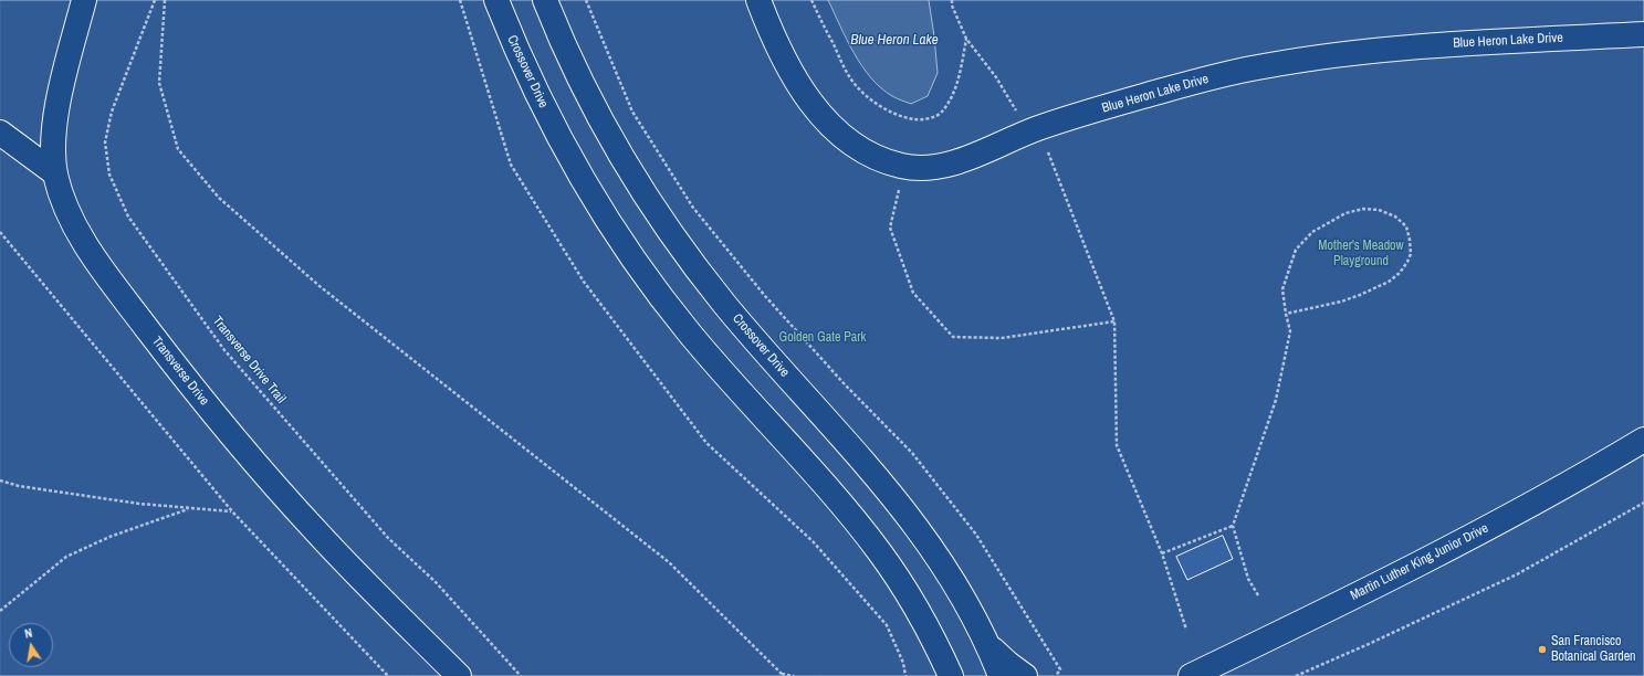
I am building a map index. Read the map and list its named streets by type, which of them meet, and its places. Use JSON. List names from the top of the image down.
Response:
{
  "streets": {
    "main road": [
      "Blue Heron Lake Drive",
      "Crossover Drive",
      "Transverse Drive",
      "Martin Luther King Junior Drive"
    ],
    "path": ["Transverse Drive Trail"]
  },
  "water": ["Blue Heron Lake"],
  "parks": ["Mother's Meadow Playground", "Golden Gate Park"],
  "places": ["San Francisco Botanical Garden"],
  "north": "top"
}
